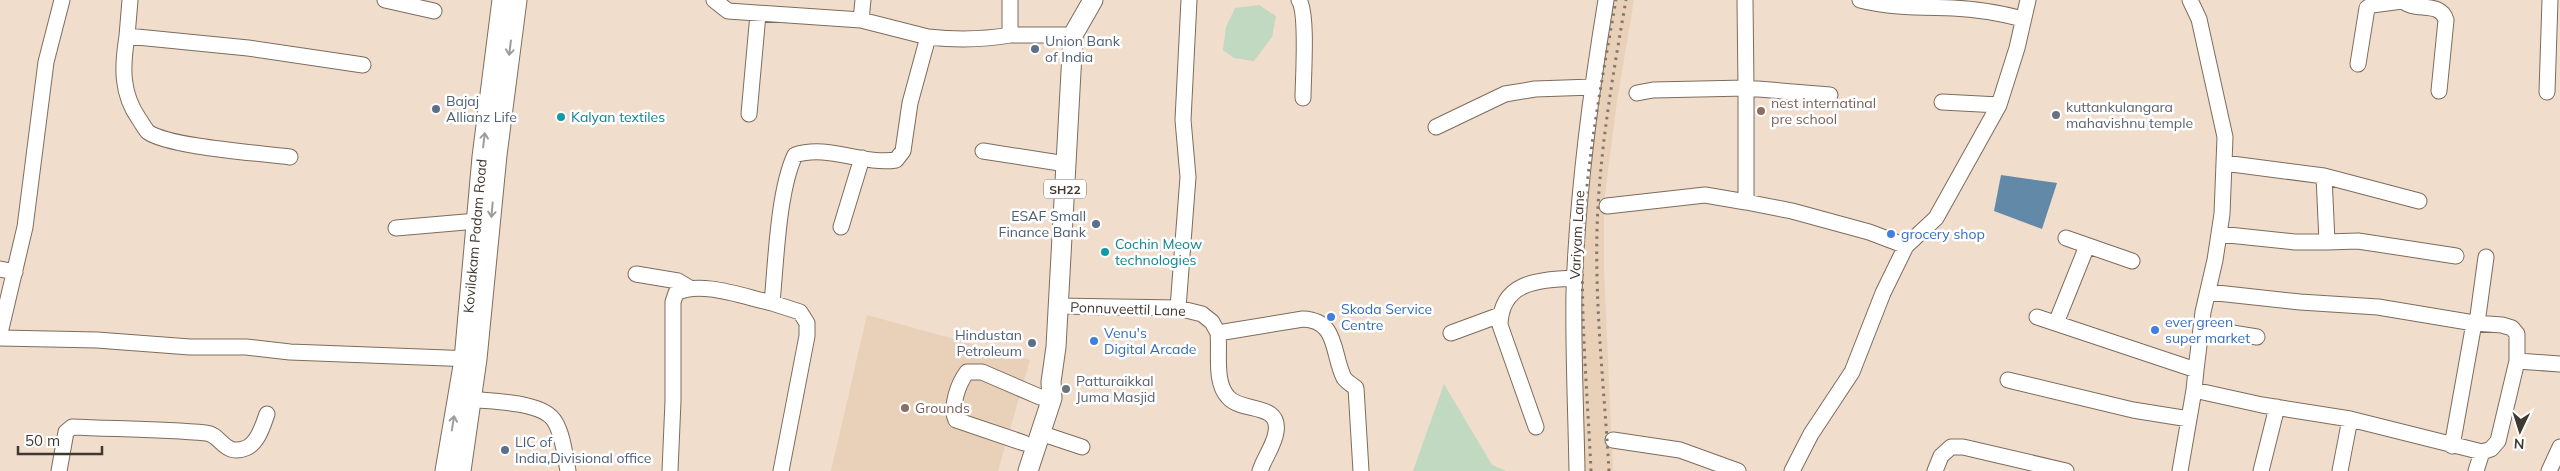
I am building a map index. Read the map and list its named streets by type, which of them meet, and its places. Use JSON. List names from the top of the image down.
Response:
{
  "streets": {
    "main road": ["SH22", "Kovilakam Padam Road"],
    "street": ["Variyam Lane", "Ponnuveettil Lane"]
  },
  "crossings": [
    ["SH22", "Ponnuveettil Lane"]
  ],
  "places": [
    "Union Bank of India",
    "Bajaj Allianz Life",
    "nest internatinal pre school",
    "kuttankulangara mahavishnu temple",
    "Kalyan textiles",
    "ESAF Small Finance Bank",
    "grocery shop",
    "Cochin Meow technologies",
    "Skoda Service Centre",
    "ever green super market",
    "Venu's Digital Arcade",
    "Hindustan Petroleum",
    "Patturaikkal Juma Masjid",
    "Grounds",
    "LIC of India,Divisional office"
  ],
  "scale_bar": "50 m",
  "north": "bottom"
}
